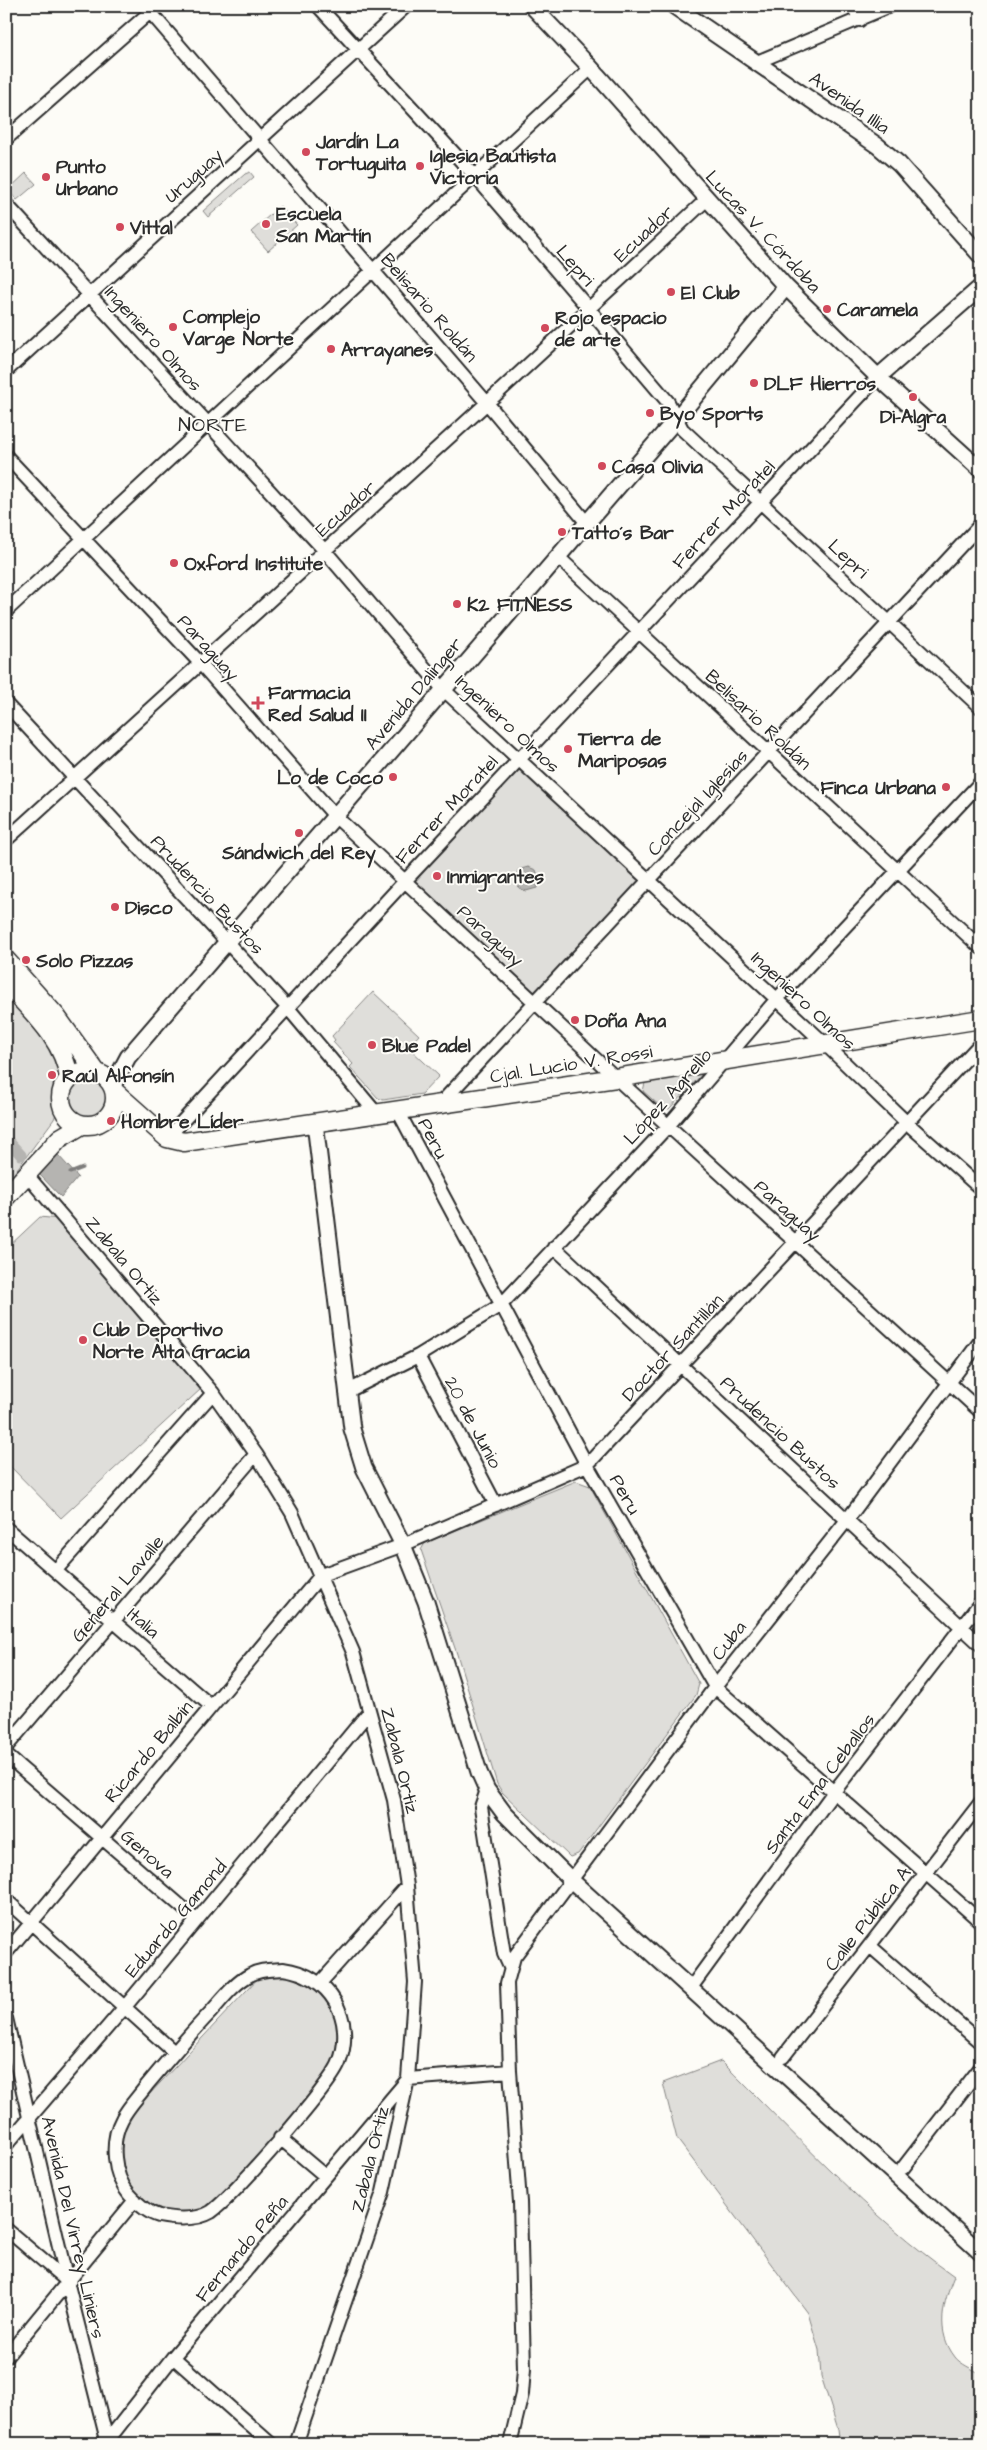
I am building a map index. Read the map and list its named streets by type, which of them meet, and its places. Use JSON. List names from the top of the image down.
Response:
{
  "streets": {
    "main road": ["Cjal. Lucio V. Rossi"],
    "street": [
      "Avenida Illia",
      "Uruguay",
      "Lucas V. Córdoba",
      "Ecuador",
      "Lepri",
      "Belisario Roldán",
      "Ingeniero Olmos",
      "Ferrer Moratel",
      "Paraguay",
      "Avenida Dalinger",
      "Concejal Iglesias",
      "Prudencio Bustos",
      "López Agrello",
      "Peru",
      "Zabala Ortiz",
      "Doctor Santillán",
      "20 de Junio",
      "General Lavalle",
      "Italia",
      "Cuba",
      "Ricardo Balbín",
      "Santa Ema Ceballos",
      "Genova",
      "Eduardo Gamond",
      "Calle Pública A",
      "Avenida Del Virrey Liniers",
      "Fernando Peña"
    ]
  },
  "crossings": [
    ["Uruguay", "Lepri"],
    ["Uruguay", "Belisario Roldán"],
    ["Uruguay", "Ingeniero Olmos"],
    ["Lucas V. Córdoba", "Ecuador"],
    ["Lucas V. Córdoba", "Ferrer Moratel"],
    ["Lucas V. Córdoba", "Avenida Dalinger"],
    ["Ecuador", "Lepri"],
    ["Ecuador", "Belisario Roldán"],
    ["Ecuador", "Ingeniero Olmos"],
    ["Ecuador", "Paraguay"],
    ["Ecuador", "Prudencio Bustos"],
    ["Lepri", "Ferrer Moratel"],
    ["Lepri", "Avenida Dalinger"],
    ["Lepri", "Concejal Iglesias"],
    ["Belisario Roldán", "Ferrer Moratel"],
    ["Belisario Roldán", "Avenida Dalinger"],
    ["Belisario Roldán", "Concejal Iglesias"],
    ["Belisario Roldán", "López Agrello"],
    ["Ingeniero Olmos", "Ferrer Moratel"],
    ["Ingeniero Olmos", "Avenida Dalinger"],
    ["Ingeniero Olmos", "Concejal Iglesias"],
    ["Ingeniero Olmos", "Cjal. Lucio V. Rossi"],
    ["Ingeniero Olmos", "López Agrello"],
    ["Ingeniero Olmos", "Doctor Santillán"],
    ["Ferrer Moratel", "Paraguay"],
    ["Ferrer Moratel", "Prudencio Bustos"],
    ["Ferrer Moratel", "Cjal. Lucio V. Rossi"],
    ["Paraguay", "Avenida Dalinger"],
    ["Paraguay", "Concejal Iglesias"],
    ["Paraguay", "Cjal. Lucio V. Rossi"],
    ["Paraguay", "López Agrello"],
    ["Paraguay", "Doctor Santillán"],
    ["Paraguay", "Cuba"],
    ["Avenida Dalinger", "Prudencio Bustos"],
    ["Concejal Iglesias", "Cjal. Lucio V. Rossi"],
    ["Prudencio Bustos", "Cjal. Lucio V. Rossi"],
    ["Prudencio Bustos", "López Agrello"],
    ["Prudencio Bustos", "Doctor Santillán"],
    ["Prudencio Bustos", "Cuba"],
    ["Prudencio Bustos", "Santa Ema Ceballos"],
    ["Cjal. Lucio V. Rossi", "López Agrello"],
    ["Cjal. Lucio V. Rossi", "Peru"],
    ["López Agrello", "Peru"],
    ["López Agrello", "20 de Junio"],
    ["Peru", "Doctor Santillán"],
    ["Peru", "Cuba"],
    ["Peru", "Santa Ema Ceballos"],
    ["Peru", "Calle Pública A"],
    ["Zabala Ortiz", "Doctor Santillán"],
    ["Zabala Ortiz", "General Lavalle"],
    ["Zabala Ortiz", "Ricardo Balbín"],
    ["Zabala Ortiz", "Eduardo Gamond"],
    ["Zabala Ortiz", "Fernando Peña"],
    ["Doctor Santillán", "20 de Junio"],
    ["Doctor Santillán", "Ricardo Balbín"],
    ["General Lavalle", "Italia"],
    ["Italia", "Ricardo Balbín"],
    ["Ricardo Balbín", "Genova"],
    ["Genova", "Eduardo Gamond"],
    ["Eduardo Gamond", "Avenida Del Virrey Liniers"],
    ["Avenida Del Virrey Liniers", "Fernando Peña"]
  ],
  "districts": ["NORTE"],
  "places": {
    "other": [
      "Jardín La Tortuguita",
      "Iglesia Bautista Victoria",
      "Punto Urbano",
      "Escuela San Martín",
      "Vittal",
      "El Club",
      "Caramela",
      "Complejo Varge Norte",
      "Rojo espacio de arte",
      "Arrayanes",
      "DLF Hierros",
      "Di-Algra",
      "Byo Sports",
      "Casa Olivia",
      "Tatto´s Bar",
      "Oxford Institute",
      "K2 FITNESS",
      "Tierra de Mariposas",
      "Lo de Coco",
      "Finca Urbana",
      "Sándwich del Rey",
      "Inmigrantes",
      "Disco",
      "Solo Pizzas",
      "Doña Ana",
      "Blue Padel",
      "Raúl Alfonsín",
      "Hombre Líder",
      "Club Deportivo Norte Alta Gracia"
    ],
    "health": ["Farmacia Red Salud II"]
  }
}
